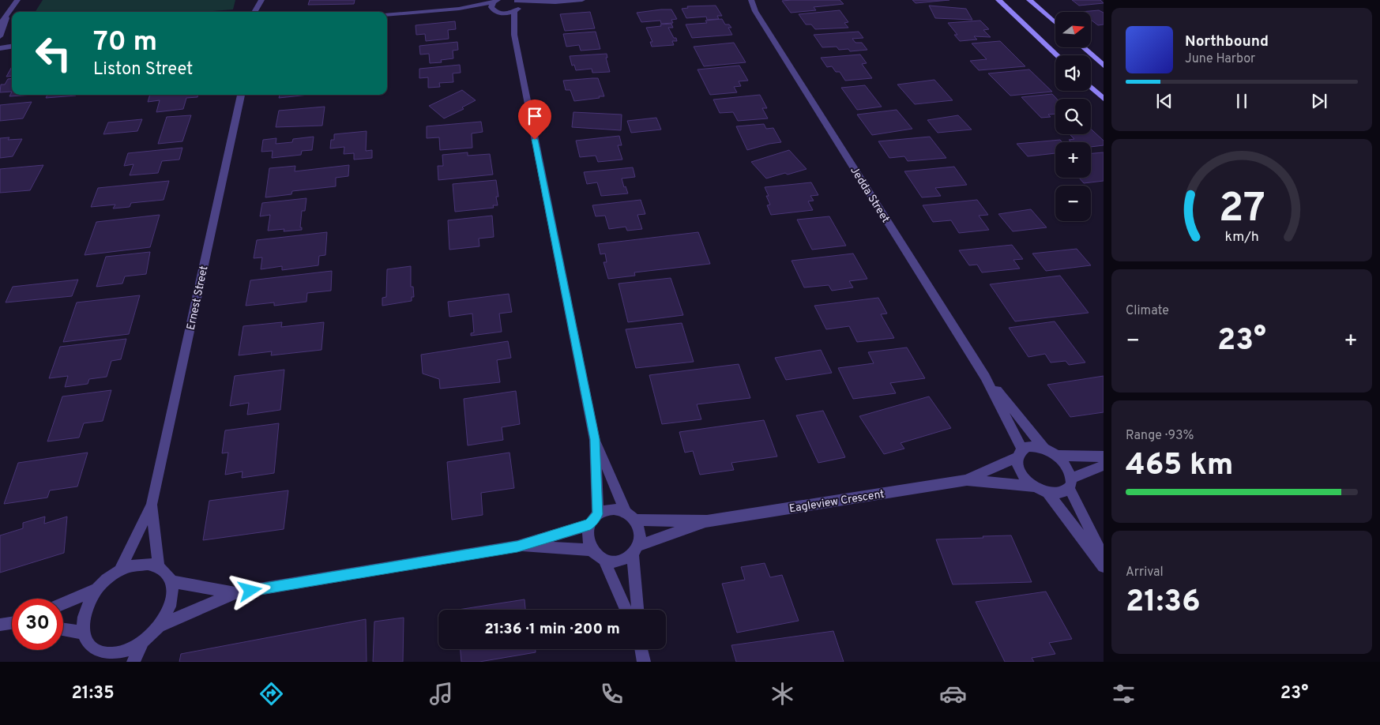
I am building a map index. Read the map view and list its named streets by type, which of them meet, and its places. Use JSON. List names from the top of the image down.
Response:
{
  "streets": {
    "street": ["Jedda Street", "Ernest Street", "Eagleview Crescent"]
  },
  "crossings": [
    ["Jedda Street", "Eagleview Crescent"]
  ],
  "north": "right",
  "page": {
    "map_buttons": ["+", "−"],
    "turn": ["70 m", "Liston Street"],
    "song": ["Northbound", "June Harbor"],
    "tile": [
      "Climate",
      ["Range · 93%", "465 km"],
      ["Arrival", "21:36"]
    ],
    "heat": ["−", "23°", "+"],
    "limit": "30",
    "trip": "21:36 · 1 min · 200 m",
    "tabs": ["21:35", "23°"],
    "gauge": ["27", "km/h"]
  }
}
